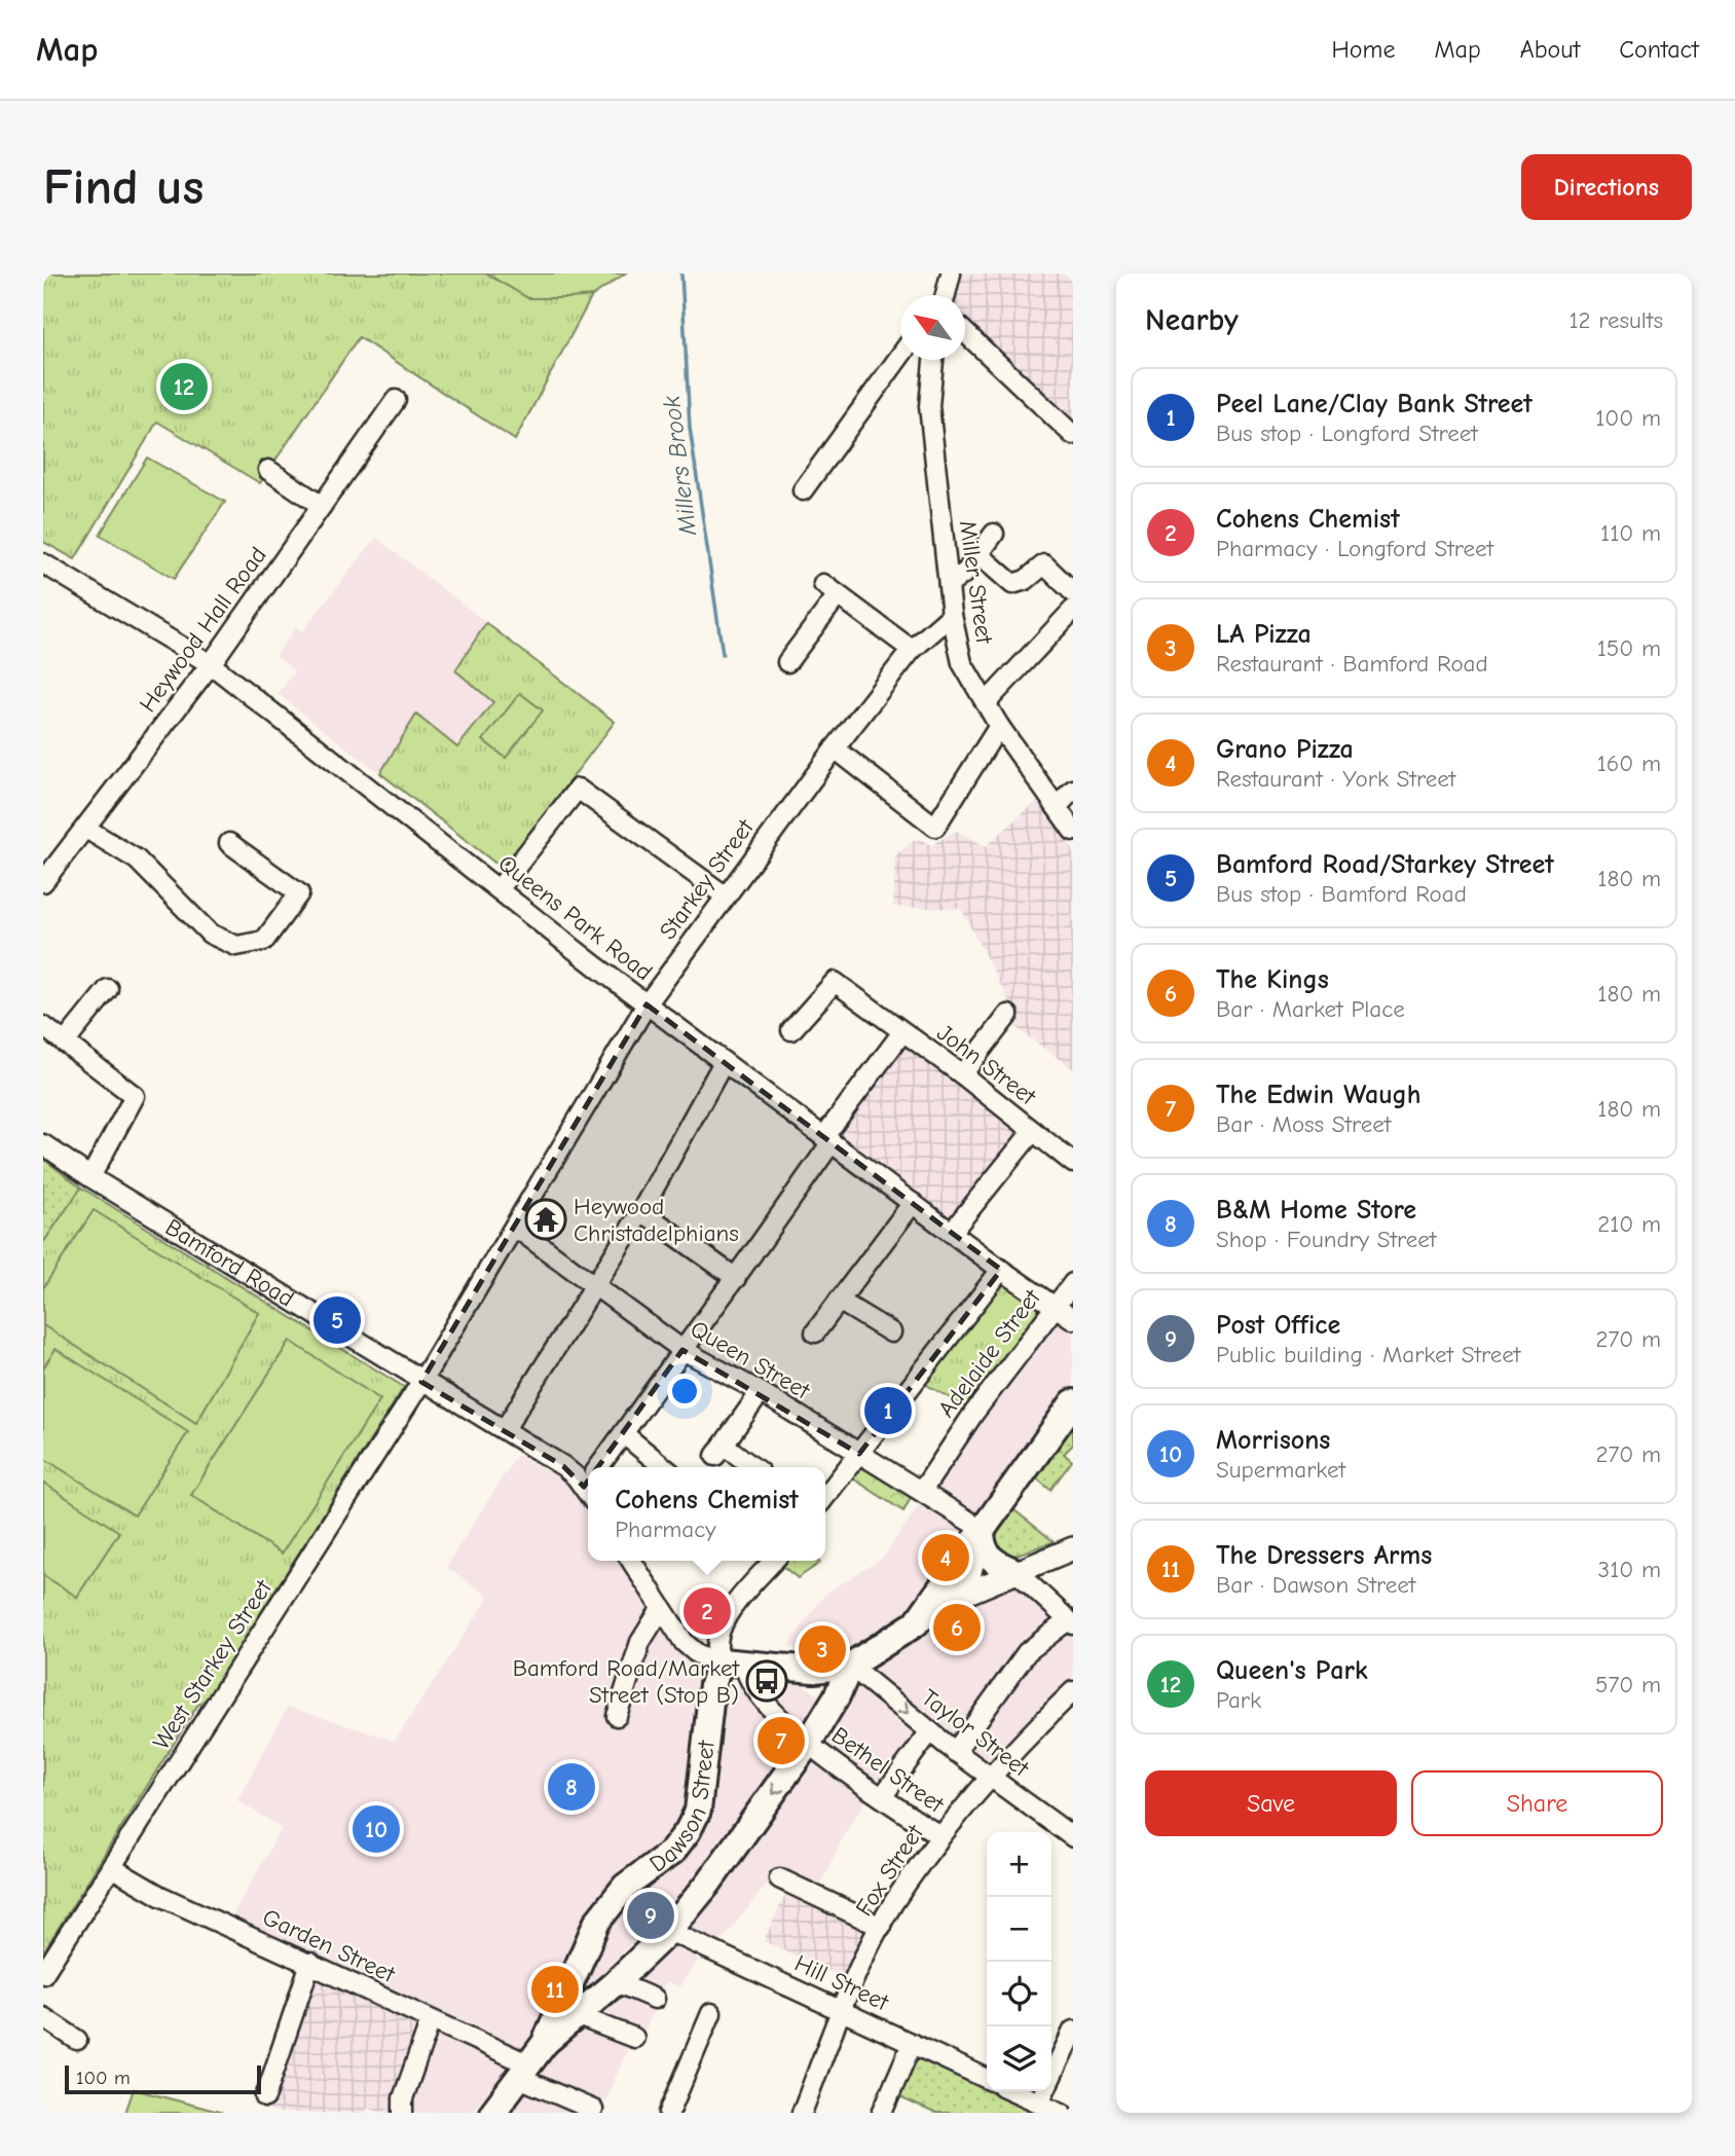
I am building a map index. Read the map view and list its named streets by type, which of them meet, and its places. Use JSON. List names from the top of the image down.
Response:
{
  "streets": {
    "highway": ["Dawson Street"],
    "street": [
      "Miller Street",
      "Heywood Hall Road",
      "Starkey Street",
      "Queens Park Road",
      "John Street",
      "Bamford Road",
      "Adelaide Street",
      "Queen Street",
      "West Starkey Street",
      "Taylor Street",
      "Bethel Street",
      "Fox Street",
      "Garden Street",
      "Hill Street"
    ]
  },
  "crossings": [
    ["Miller Street", "Starkey Street"],
    ["Heywood Hall Road", "Queens Park Road"],
    ["Starkey Street", "Queens Park Road"],
    ["Starkey Street", "Bamford Road"],
    ["Starkey Street", "Queen Street"],
    ["Starkey Street", "West Starkey Street"],
    ["Queens Park Road", "Adelaide Street"],
    ["Bamford Road", "West Starkey Street"],
    ["Adelaide Street", "Queen Street"],
    ["West Starkey Street", "Garden Street"],
    ["Taylor Street", "Fox Street"],
    ["Bethel Street", "Dawson Street"],
    ["Bethel Street", "Fox Street"],
    ["Fox Street", "Hill Street"]
  ],
  "one_way": ["Taylor Street"],
  "water": ["Millers Brook"],
  "places": {
    "temple": ["Heywood Christadelphians"],
    "bus stop": ["Bamford Road/Market Street (Stop B)"]
  },
  "scale_bar": "100 m",
  "north": "top left",
  "page": {
    "header": "Map",
    "nav": [
      "Home",
      "Map",
      "About",
      "Contact"
    ],
    "buttons": [
      "Directions",
      ["Save", "Share"]
    ],
    "title": "Find us",
    "heading": ["Nearby", "12 results"],
    "pins": [
      "12",
      "5",
      "1",
      "4",
      "2",
      "6",
      "3",
      "7",
      "8",
      "10",
      "9",
      "11"
    ],
    "list": [
      {
        "mark": "1",
        "name": "Peel Lane/Clay Bank Street",
        "note": "Bus stop · Longford Street",
        "value": "100 m"
      },
      {
        "mark": "2",
        "name": "Cohens Chemist",
        "note": "Pharmacy · Longford Street",
        "value": "110 m"
      },
      {
        "mark": "3",
        "name": "LA Pizza",
        "note": "Restaurant · Bamford Road",
        "value": "150 m"
      },
      {
        "mark": "4",
        "name": "Grano Pizza",
        "note": "Restaurant · York Street",
        "value": "160 m"
      },
      {
        "mark": "5",
        "name": "Bamford Road/Starkey Street",
        "note": "Bus stop · Bamford Road",
        "value": "180 m"
      },
      {
        "mark": "6",
        "name": "The Kings",
        "note": "Bar · Market Place",
        "value": "180 m"
      },
      {
        "mark": "7",
        "name": "The Edwin Waugh",
        "note": "Bar · Moss Street",
        "value": "180 m"
      },
      {
        "mark": "8",
        "name": "B&M Home Store",
        "note": "Shop · Foundry Street",
        "value": "210 m"
      },
      {
        "mark": "9",
        "name": "Post Office",
        "note": "Public building · Market Street",
        "value": "270 m"
      },
      {
        "mark": "10",
        "name": "Morrisons",
        "note": "Supermarket",
        "value": "270 m"
      },
      {
        "mark": "11",
        "name": "The Dressers Arms",
        "note": "Bar · Dawson Street",
        "value": "310 m"
      },
      {
        "mark": "12",
        "name": "Queen's Park",
        "note": "Park",
        "value": "570 m"
      }
    ],
    "popup": ["Cohens Chemist", "Pharmacy"],
    "map_buttons": ["+", "−"],
    "scale": "100 m"
  }
}
